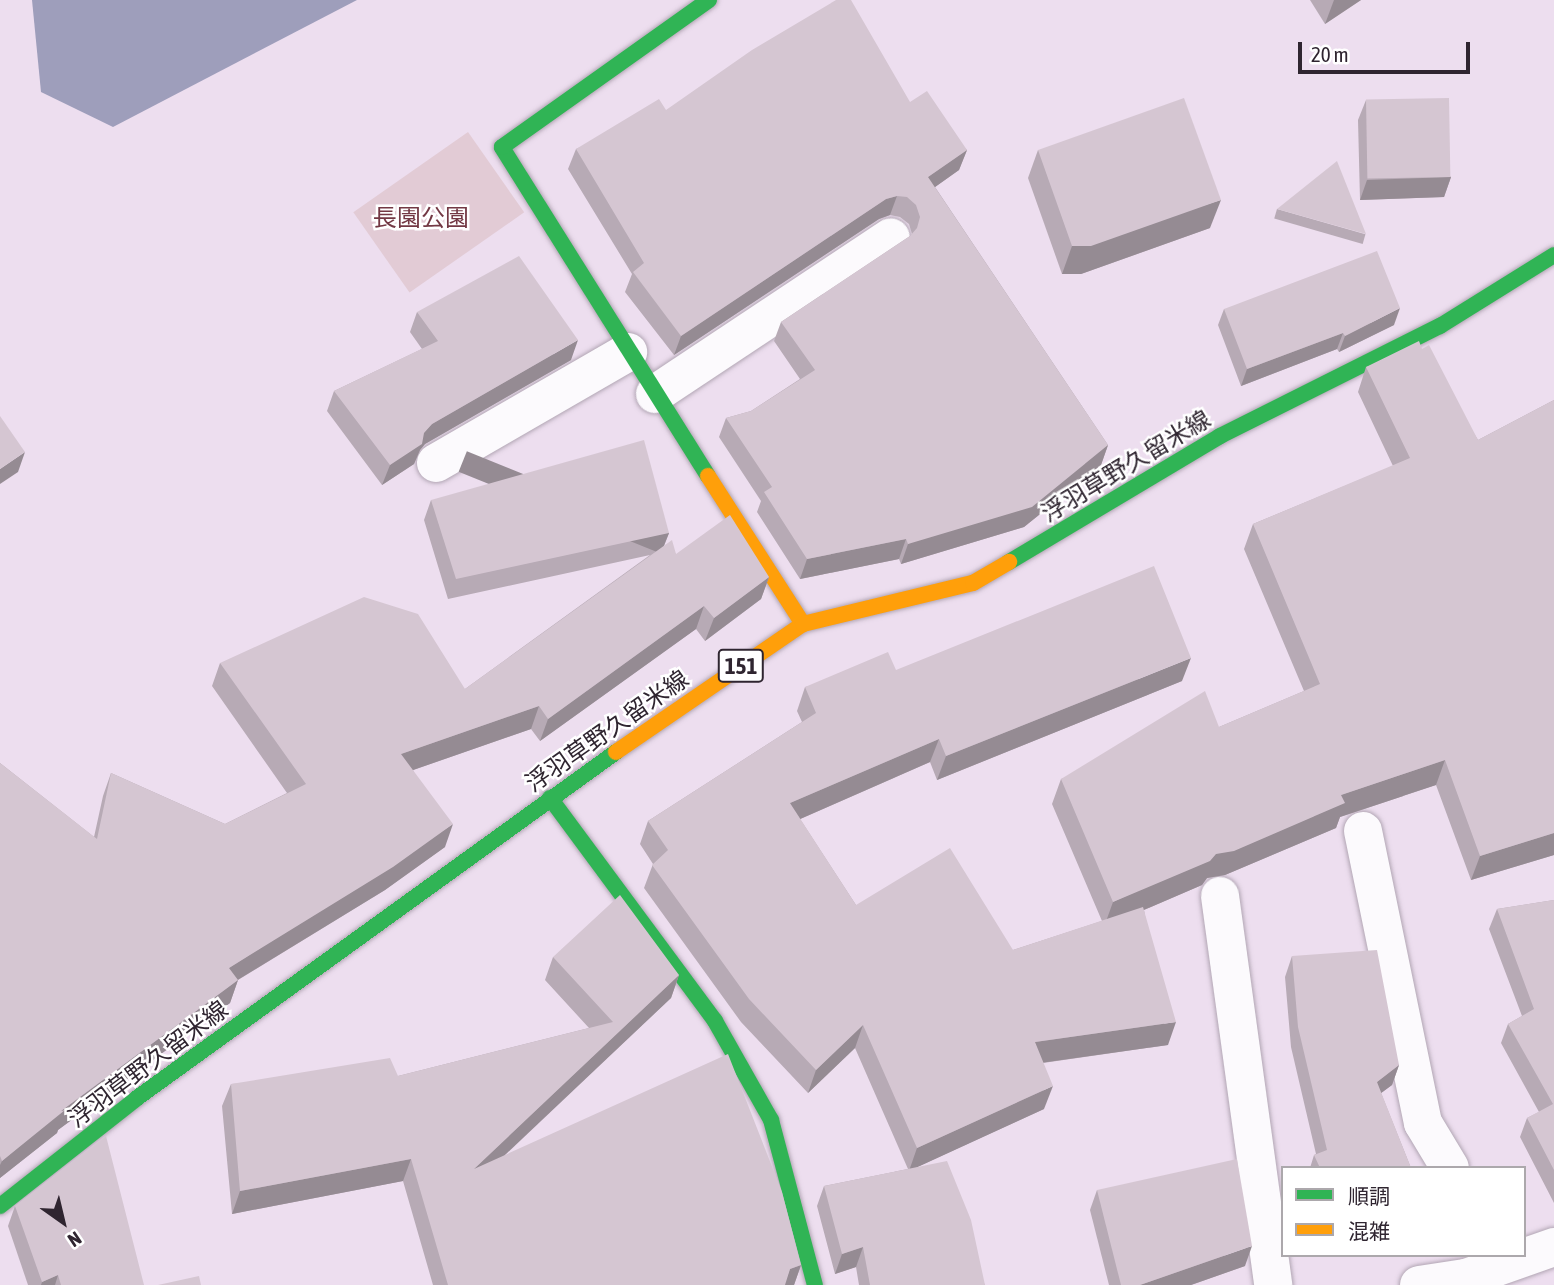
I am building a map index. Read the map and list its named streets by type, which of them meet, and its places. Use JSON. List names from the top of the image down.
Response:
{
  "streets": {
    "main road": ["浮羽草野久留米線", "151"]
  },
  "parks": ["長園公園"],
  "legend": ["順調", "混雑"],
  "scale_bar": "20 m",
  "north": "bottom right"
}
